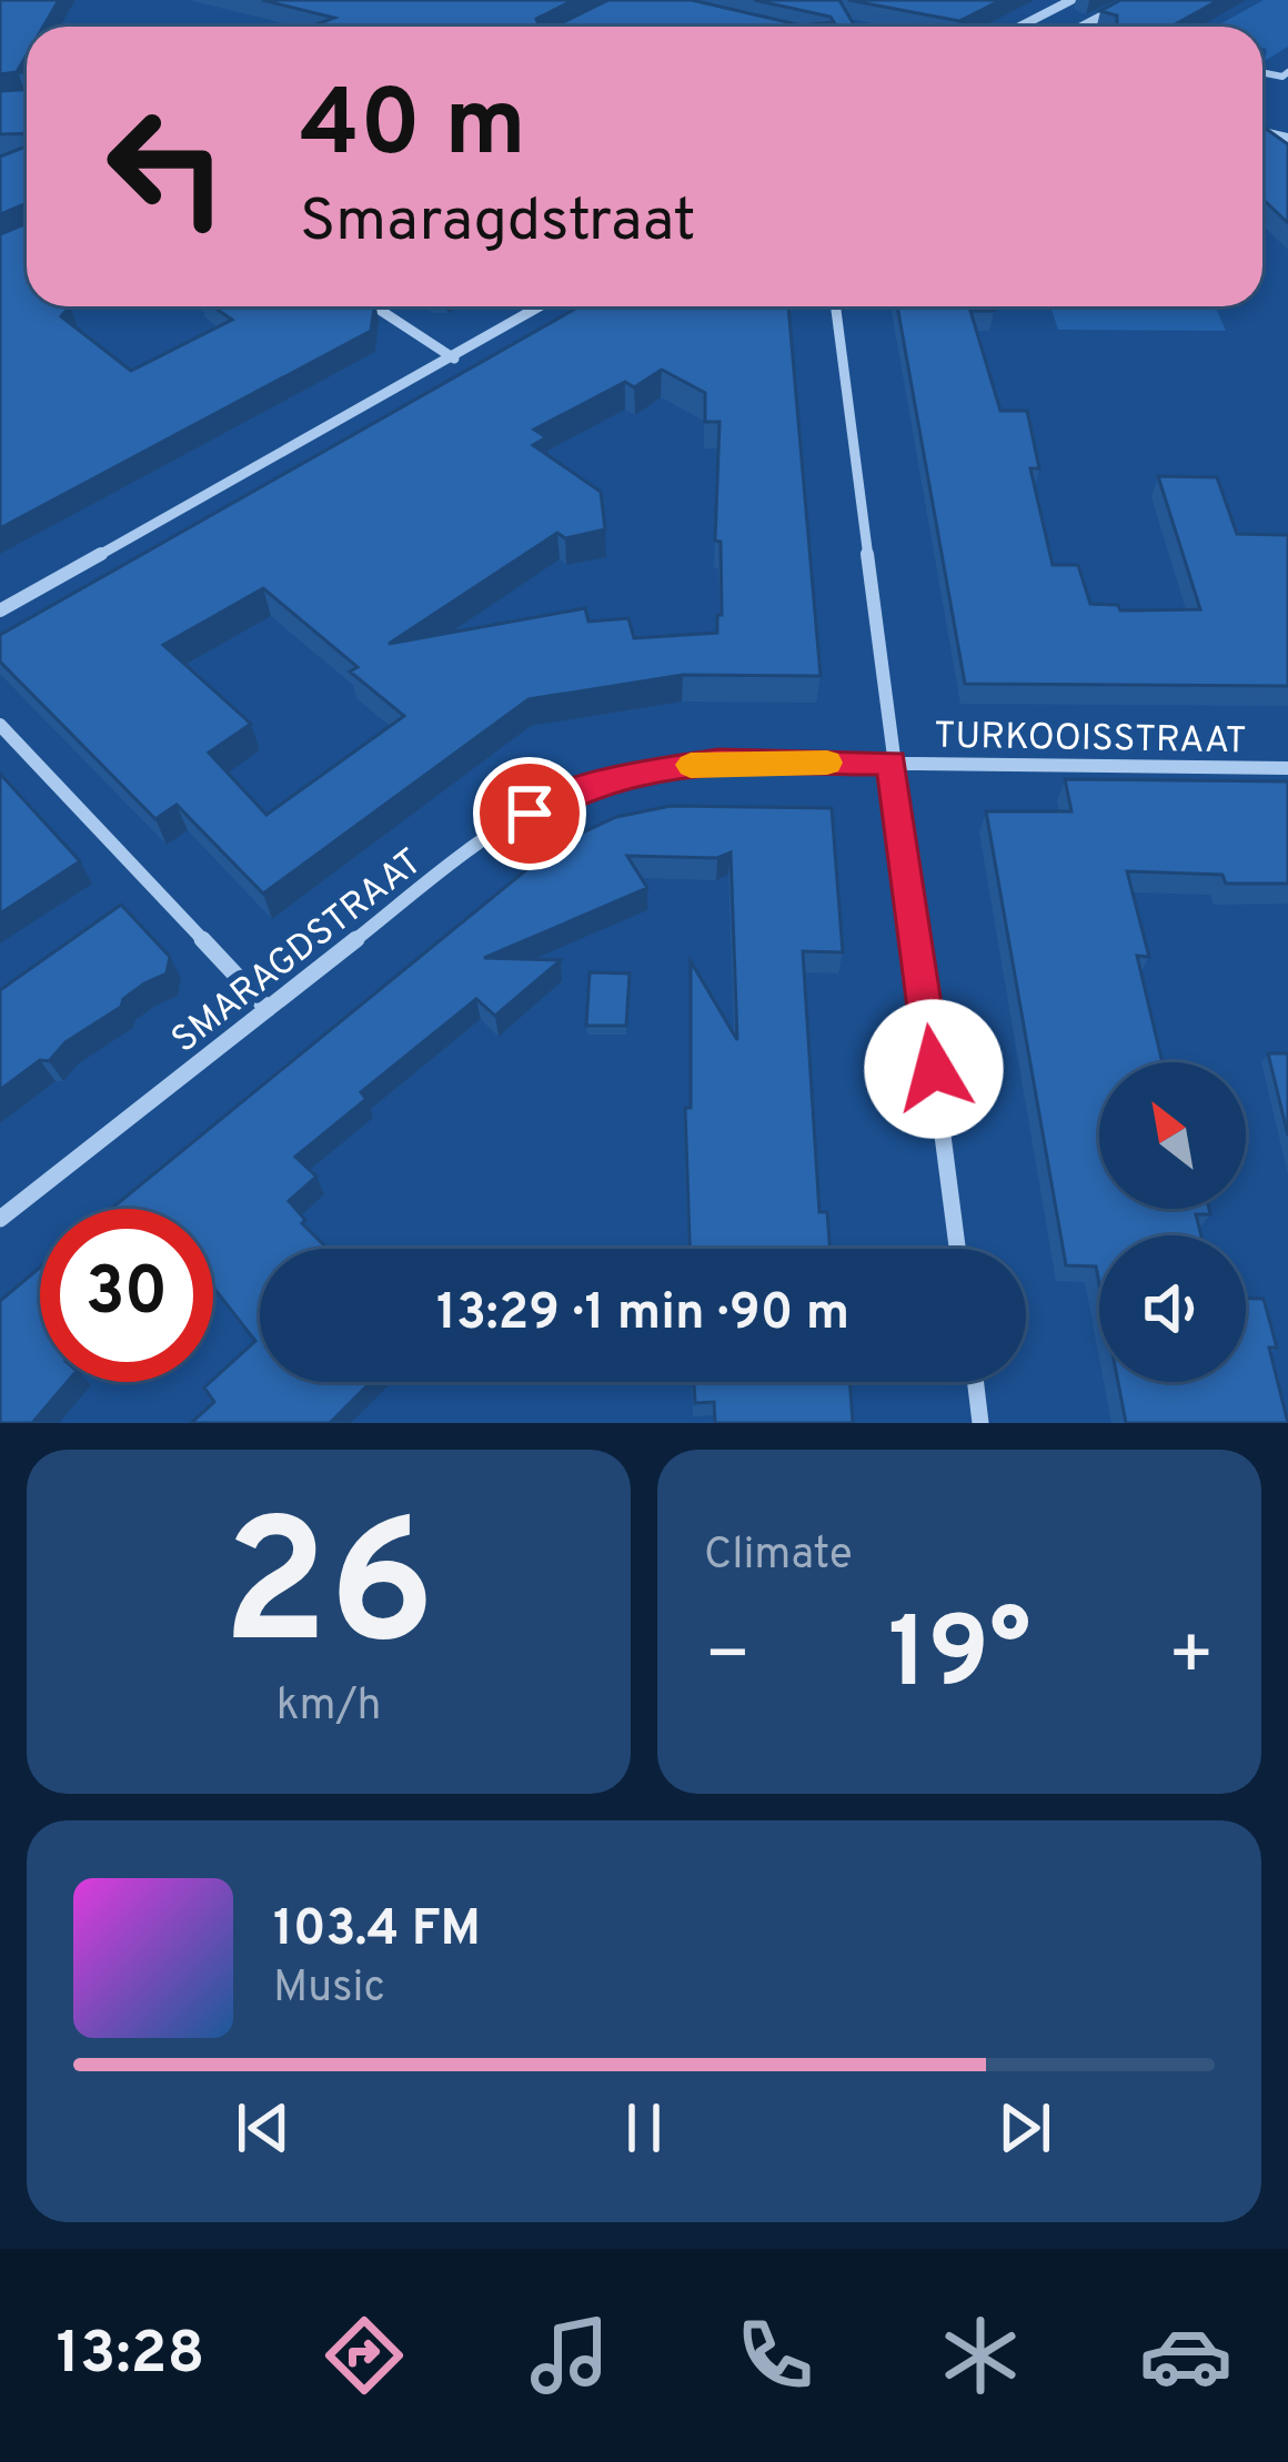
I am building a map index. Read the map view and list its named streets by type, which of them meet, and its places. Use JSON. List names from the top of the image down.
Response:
{
  "streets": {
    "street": ["TURKOOISSTRAAT", "SMARAGDSTRAAT"]
  },
  "crossings": [
    ["TURKOOISSTRAAT", "SMARAGDSTRAAT"]
  ],
  "north": "top left",
  "page": {
    "turn": ["40 m", "Smaragdstraat"],
    "limit": "30",
    "trip": "13:29 · 1 min · 90 m",
    "tile": [
      ["26", "km/h"],
      "Climate"
    ],
    "heat": ["−", "19°", "+"],
    "song": ["103.4 FM", "Music"],
    "tabs": "13:28"
  }
}
